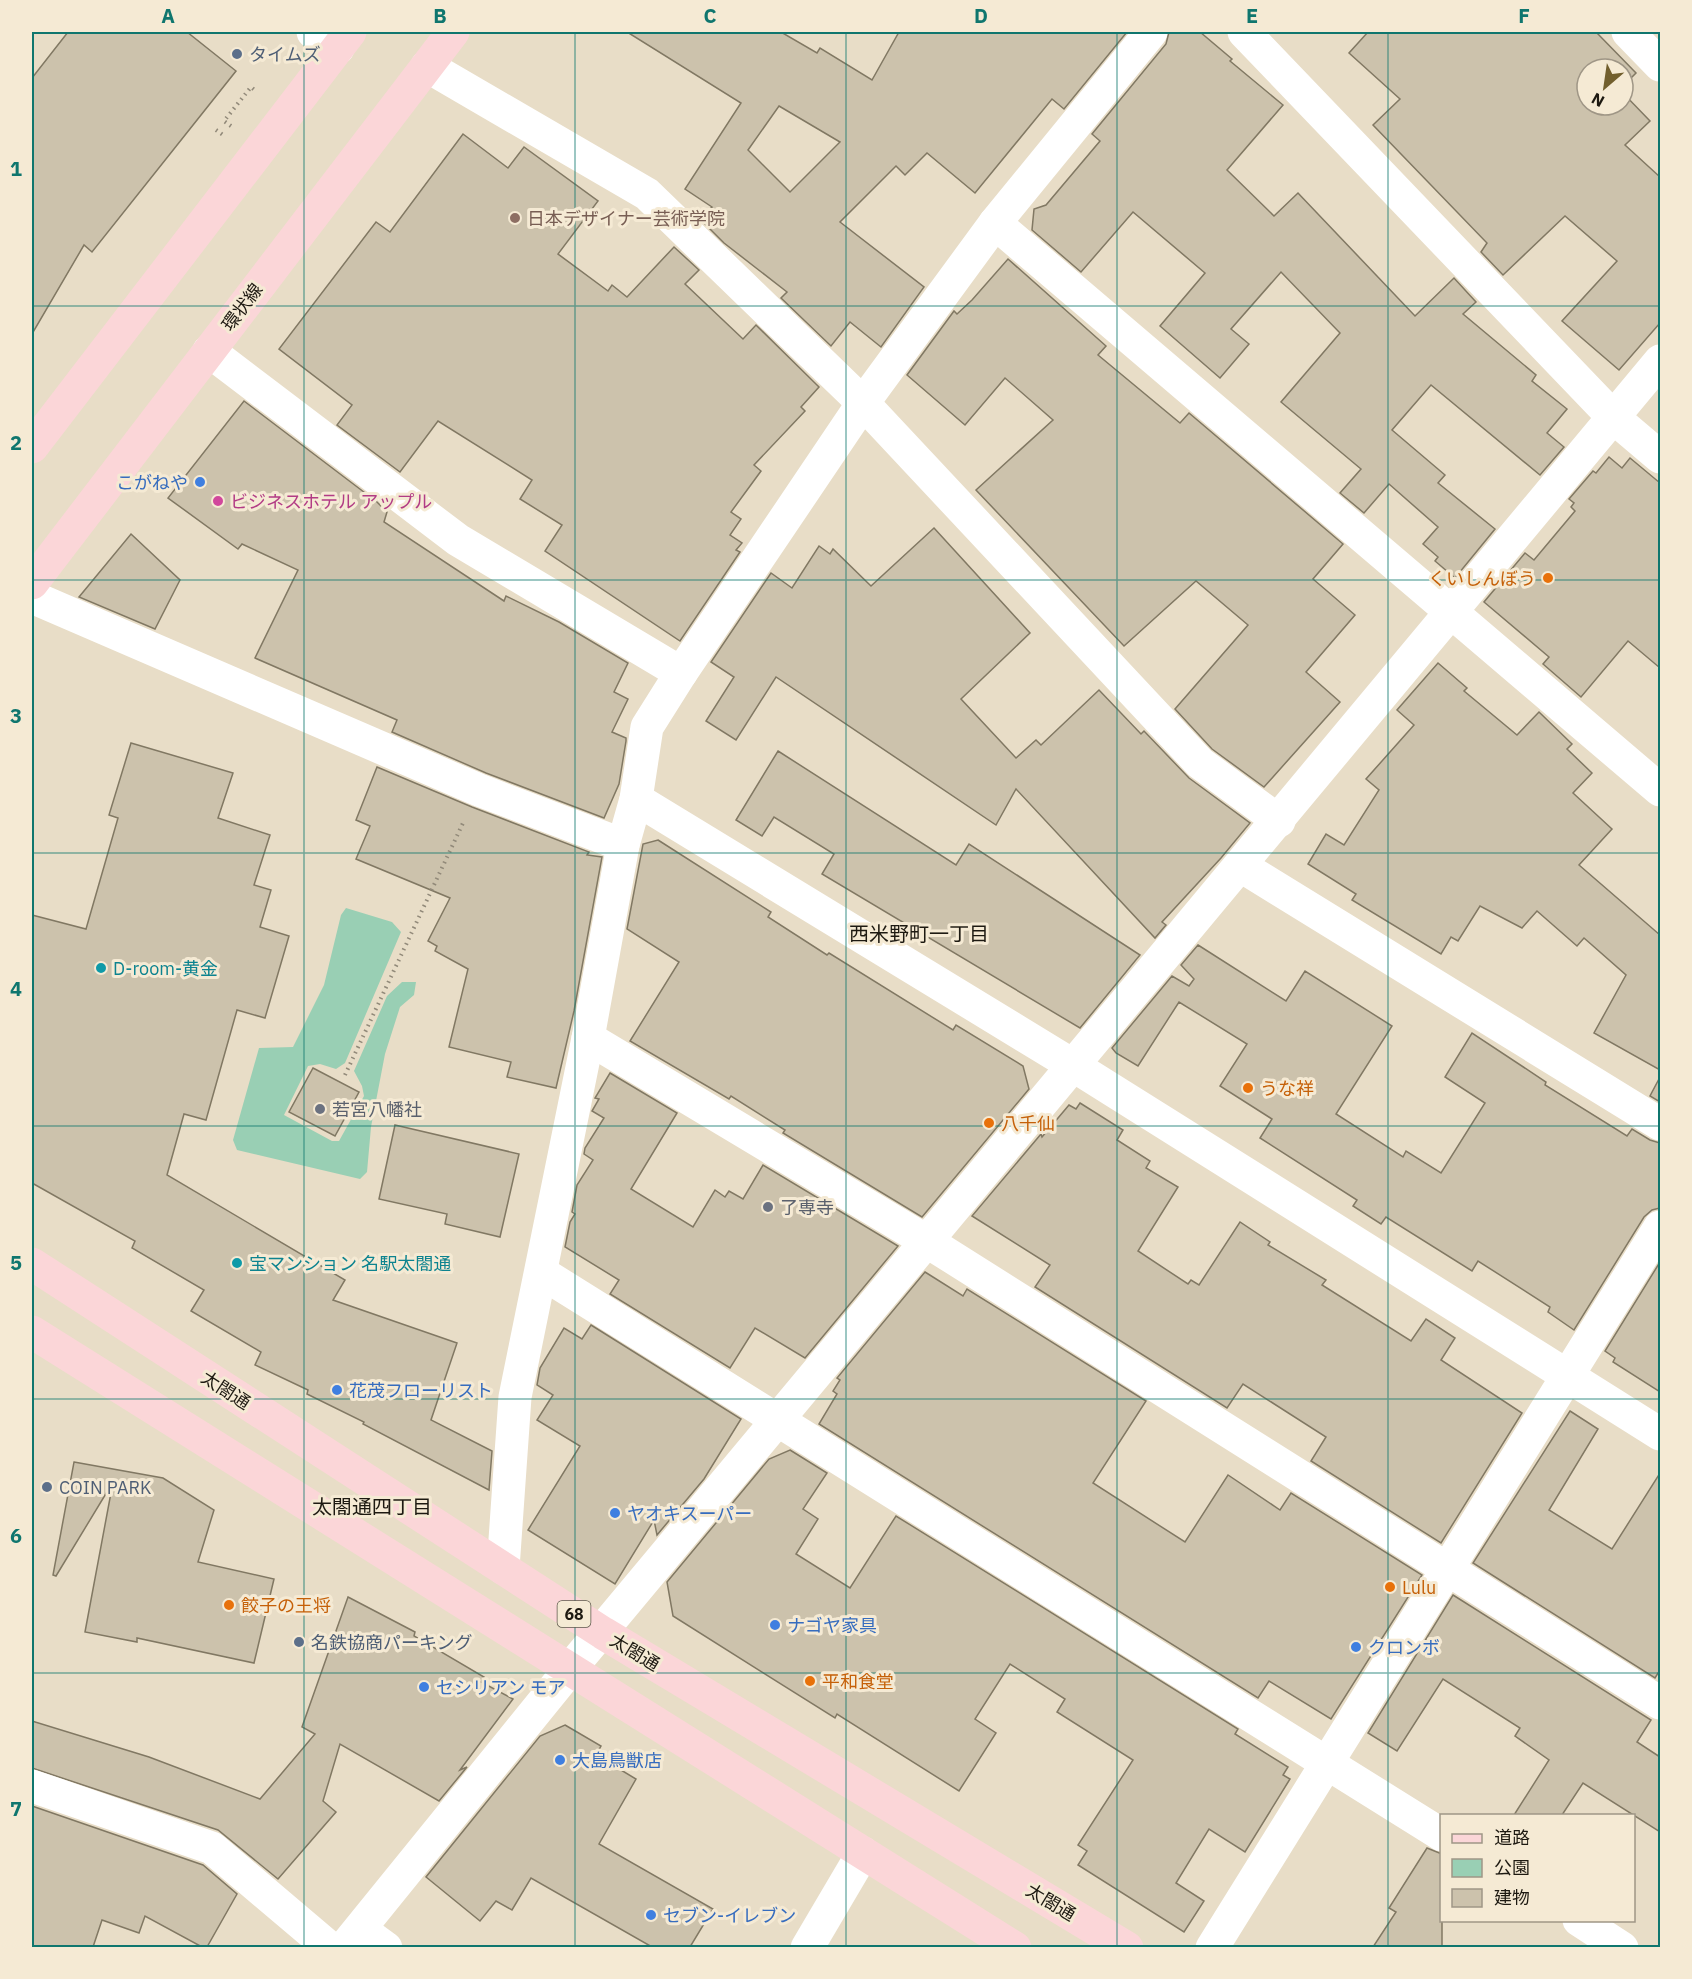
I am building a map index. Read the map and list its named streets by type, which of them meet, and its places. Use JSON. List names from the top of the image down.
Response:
{
  "streets": {
    "main road": ["環状線", "太閤通", "68"]
  },
  "districts": ["西米野町一丁目", "太閤通四丁目"],
  "places": [
    "タイムズ",
    "日本デザイナー芸術学院",
    "こがねや",
    "ビジネスホテル アップル",
    "くいしんぼう",
    "D-room-黄金",
    "うな祥",
    "若宮八幡社",
    "八千仙",
    "了専寺",
    "宝マンション 名駅太閤通",
    "花茂フローリスト",
    "COIN PARK",
    "ヤオキスーパー",
    "Lulu",
    "餃子の王将",
    "ナゴヤ家具",
    "名鉄協商パーキング",
    "クロンボ",
    "平和食堂",
    "セシリアン モア",
    "大島鳥獣店",
    "セブン-イレブン"
  ],
  "legend": ["道路", "公園", "建物"],
  "north": "bottom left",
  "grid": {
    "columns": [
      "A",
      "B",
      "C",
      "D",
      "E",
      "F"
    ],
    "rows": [
      "1",
      "2",
      "3",
      "4",
      "5",
      "6",
      "7"
    ]
  }
}
